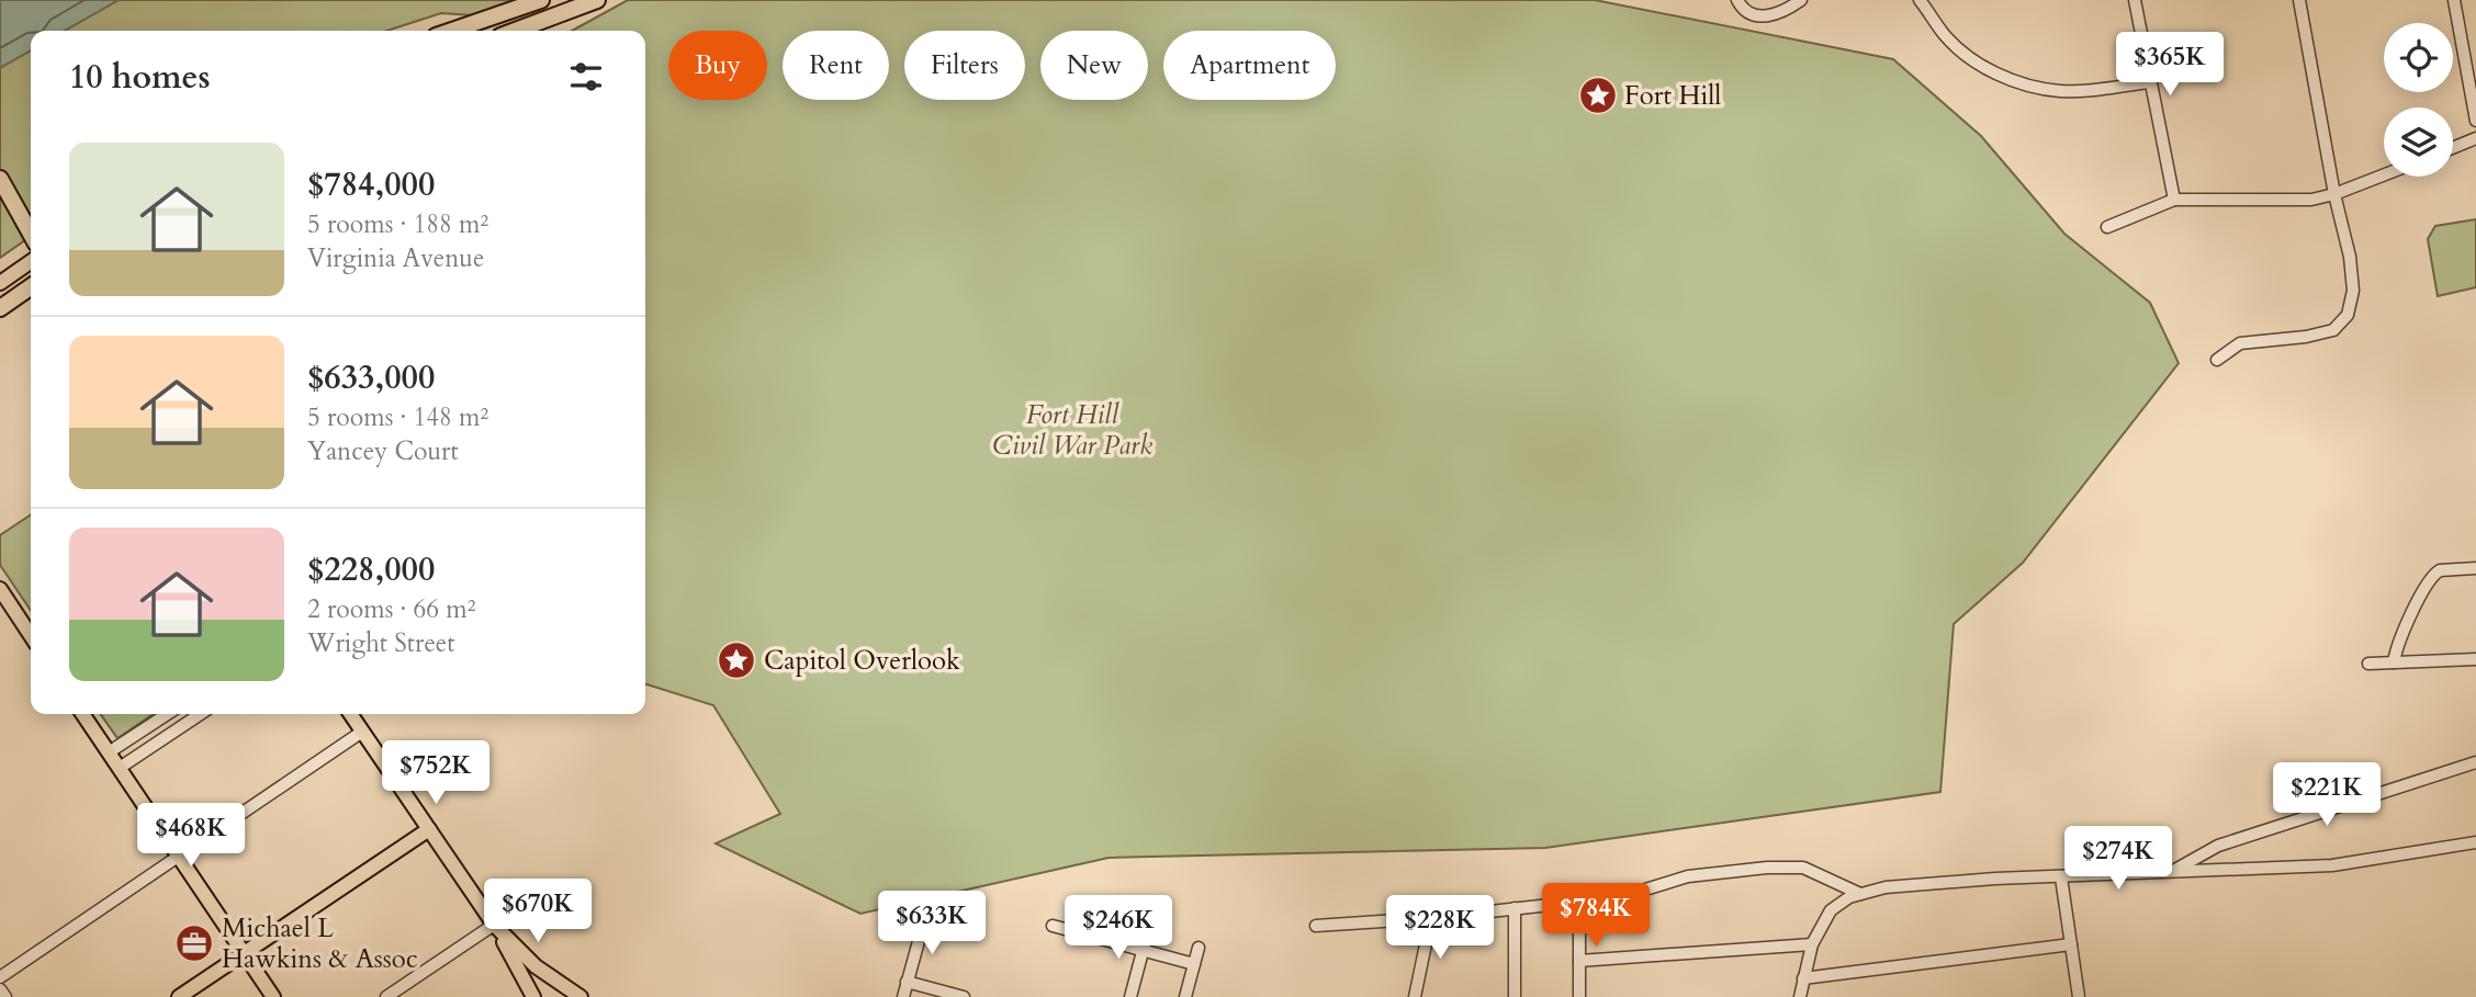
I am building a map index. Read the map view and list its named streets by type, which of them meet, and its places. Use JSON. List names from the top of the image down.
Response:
{
  "parks": ["Fort Hill Civil War Park"],
  "places": {
    "place": ["Fort Hill", "Capitol Overlook"],
    "office": ["Michael L Hawkins & Assoc"]
  },
  "page": {
    "chip": [
      "Buy",
      "Rent",
      "Filters",
      "New",
      "Apartment"
    ],
    "heading": "10 homes",
    "price": [
      "$365K",
      "$752K",
      "$221K",
      "$468K",
      "$274K",
      "$670K",
      "$784K",
      "$633K",
      "$246K",
      "$228K"
    ],
    "list": [
      {
        "name": "$784,000",
        "note": "5 rooms · 188 m² · Virginia Avenue"
      },
      {
        "name": "$633,000",
        "note": "5 rooms · 148 m² · Yancey Court"
      },
      {
        "name": "$228,000",
        "note": "2 rooms · 66 m² · Wright Street"
      }
    ]
  }
}
